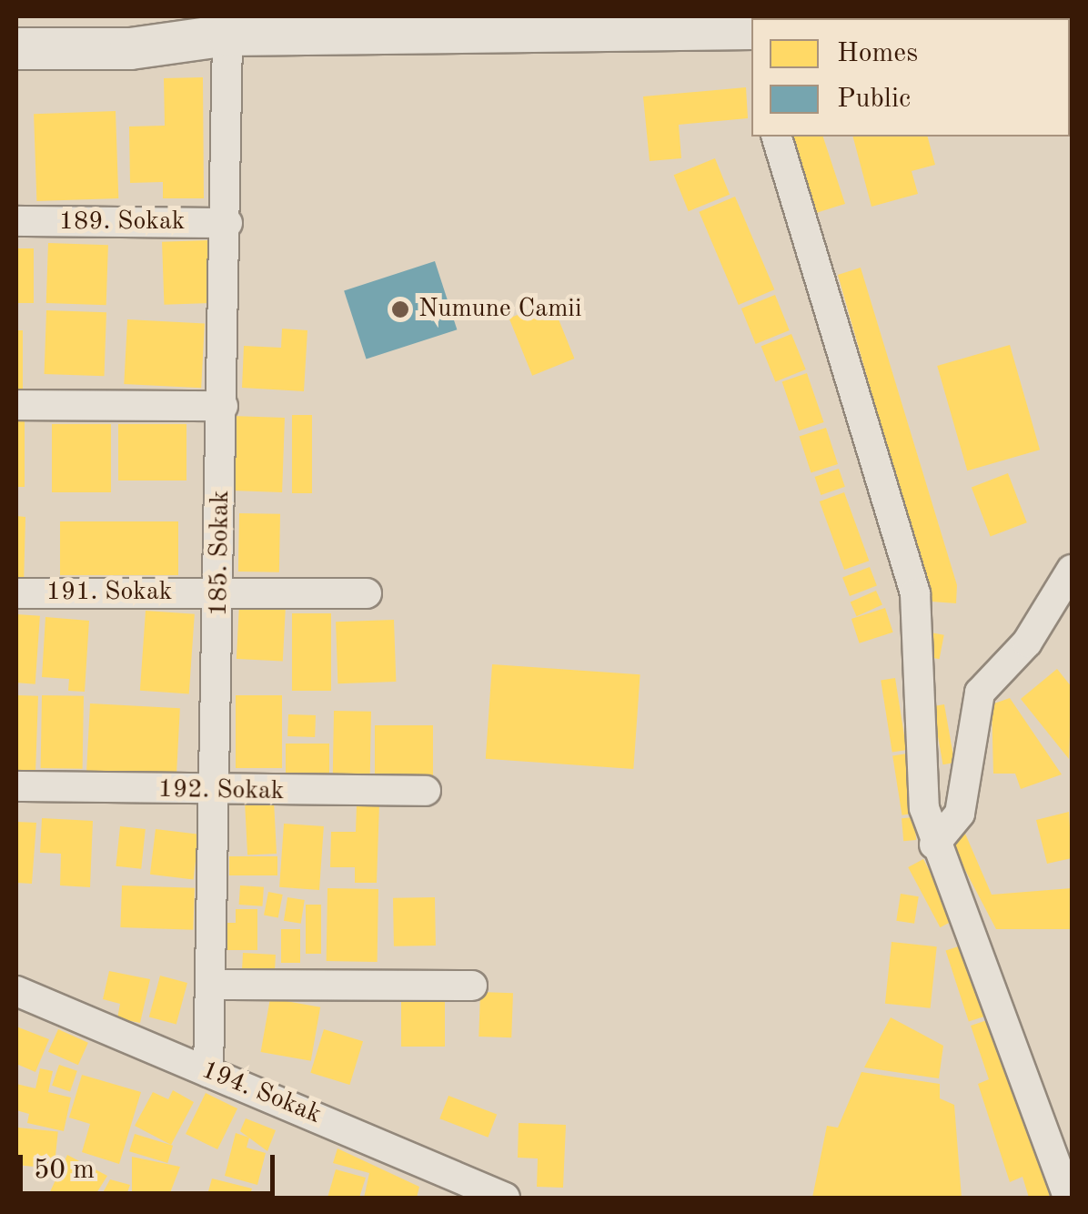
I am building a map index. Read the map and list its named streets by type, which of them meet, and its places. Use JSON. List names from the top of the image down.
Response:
{
  "streets": {
    "street": [
      "189. Sokak",
      "185. Sokak",
      "191. Sokak",
      "192. Sokak",
      "194. Sokak"
    ]
  },
  "crossings": [
    ["189. Sokak", "185. Sokak"],
    ["185. Sokak", "191. Sokak"],
    ["185. Sokak", "192. Sokak"],
    ["185. Sokak", "194. Sokak"]
  ],
  "places": ["Numune Camii"],
  "legend": ["Homes", "Public"],
  "scale_bar": "50 m"
}
